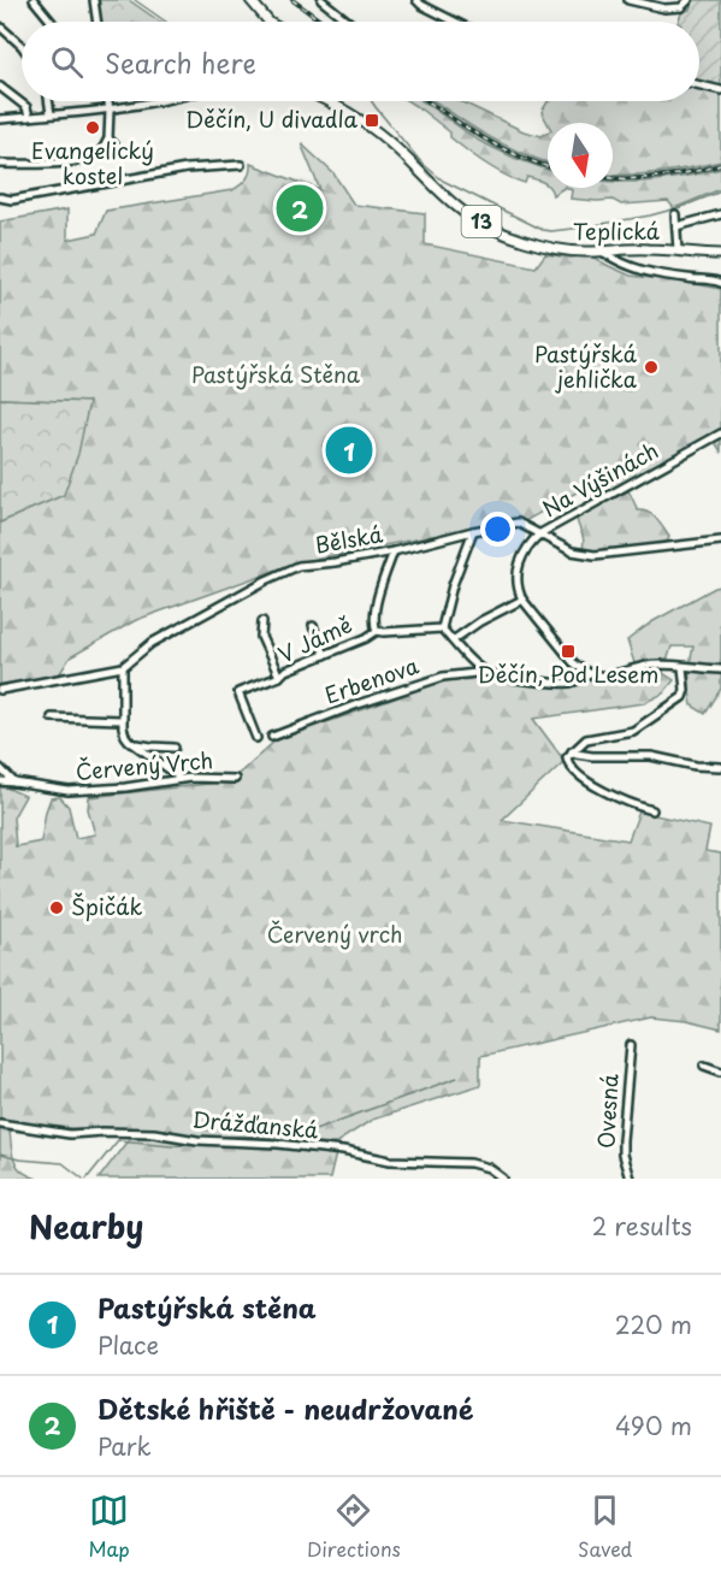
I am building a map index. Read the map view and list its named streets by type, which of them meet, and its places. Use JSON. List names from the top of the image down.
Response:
{
  "streets": {
    "main road": ["13", "Teplická"],
    "street": [
      "Na Výšinách",
      "Bělská",
      "V Jámě",
      "Erbenova",
      "Červený Vrch",
      "Ovesná",
      "Drážďanská"
    ]
  },
  "crossings": [
    ["Na Výšinách", "Bělská"]
  ],
  "parks": ["Pastýřská Stěna", "Červený vrch"],
  "places": {
    "transit": ["Děčín, U divadla", "Děčín, Pod Lesem"],
    "other": ["Evangelický kostel", "Pastýřská jehlička", "Špičák"]
  },
  "north": "bottom",
  "page": {
    "search": "Search here",
    "pins": ["2", "1"],
    "heading": ["Nearby", "2 results"],
    "list": [
      {
        "mark": "1",
        "name": "Pastýřská stěna",
        "note": "Place",
        "value": "220 m"
      },
      {
        "mark": "2",
        "name": "Dětské hřiště - neudržované",
        "note": "Park",
        "value": "490 m"
      }
    ],
    "nav": ["Map", "Directions", "Saved"]
  }
}
